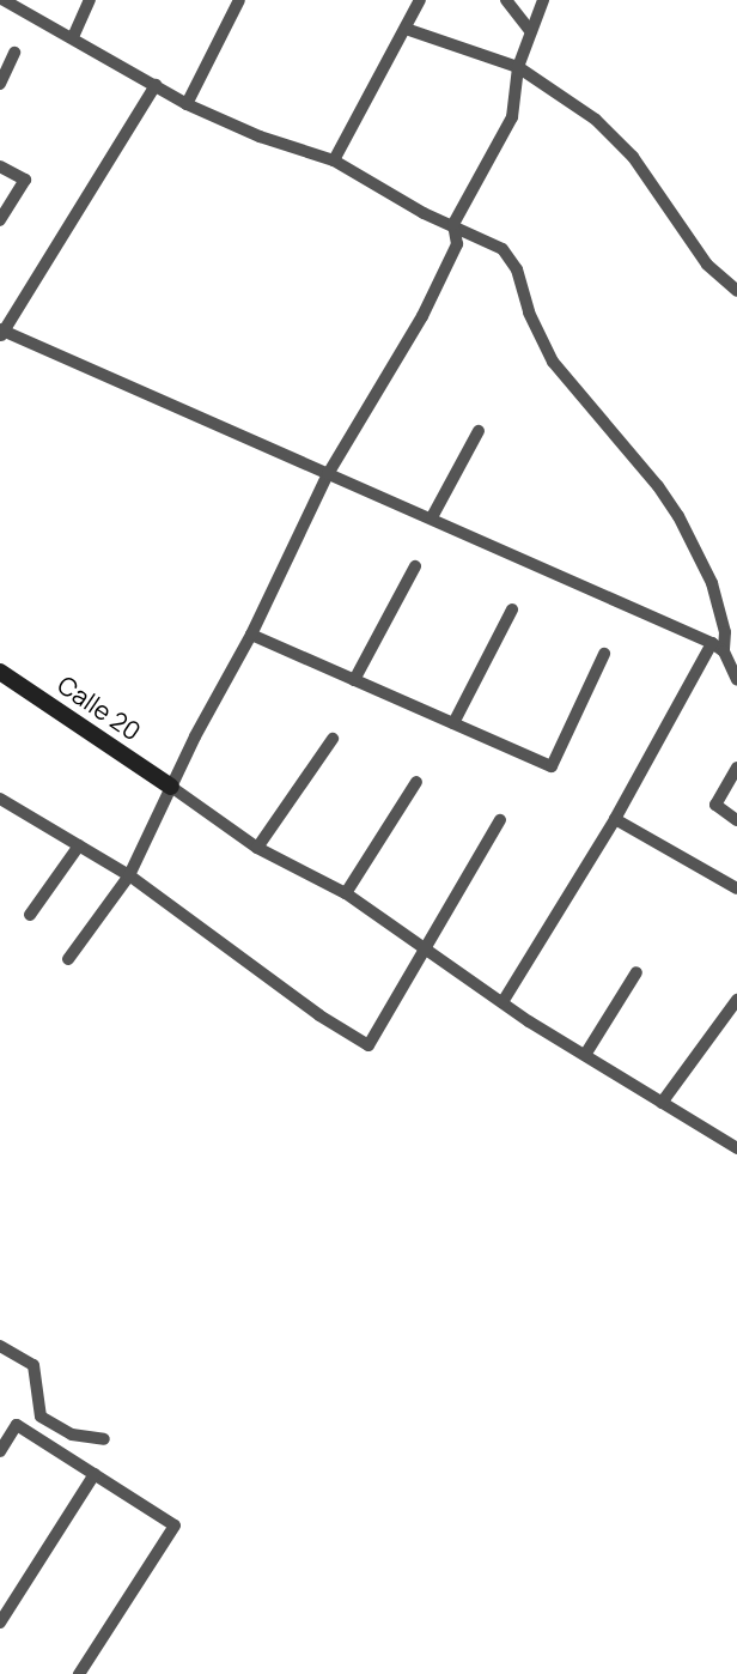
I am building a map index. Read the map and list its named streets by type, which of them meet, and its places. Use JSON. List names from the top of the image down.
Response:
{
  "streets": {
    "main road": ["Calle 20"]
  }
}
